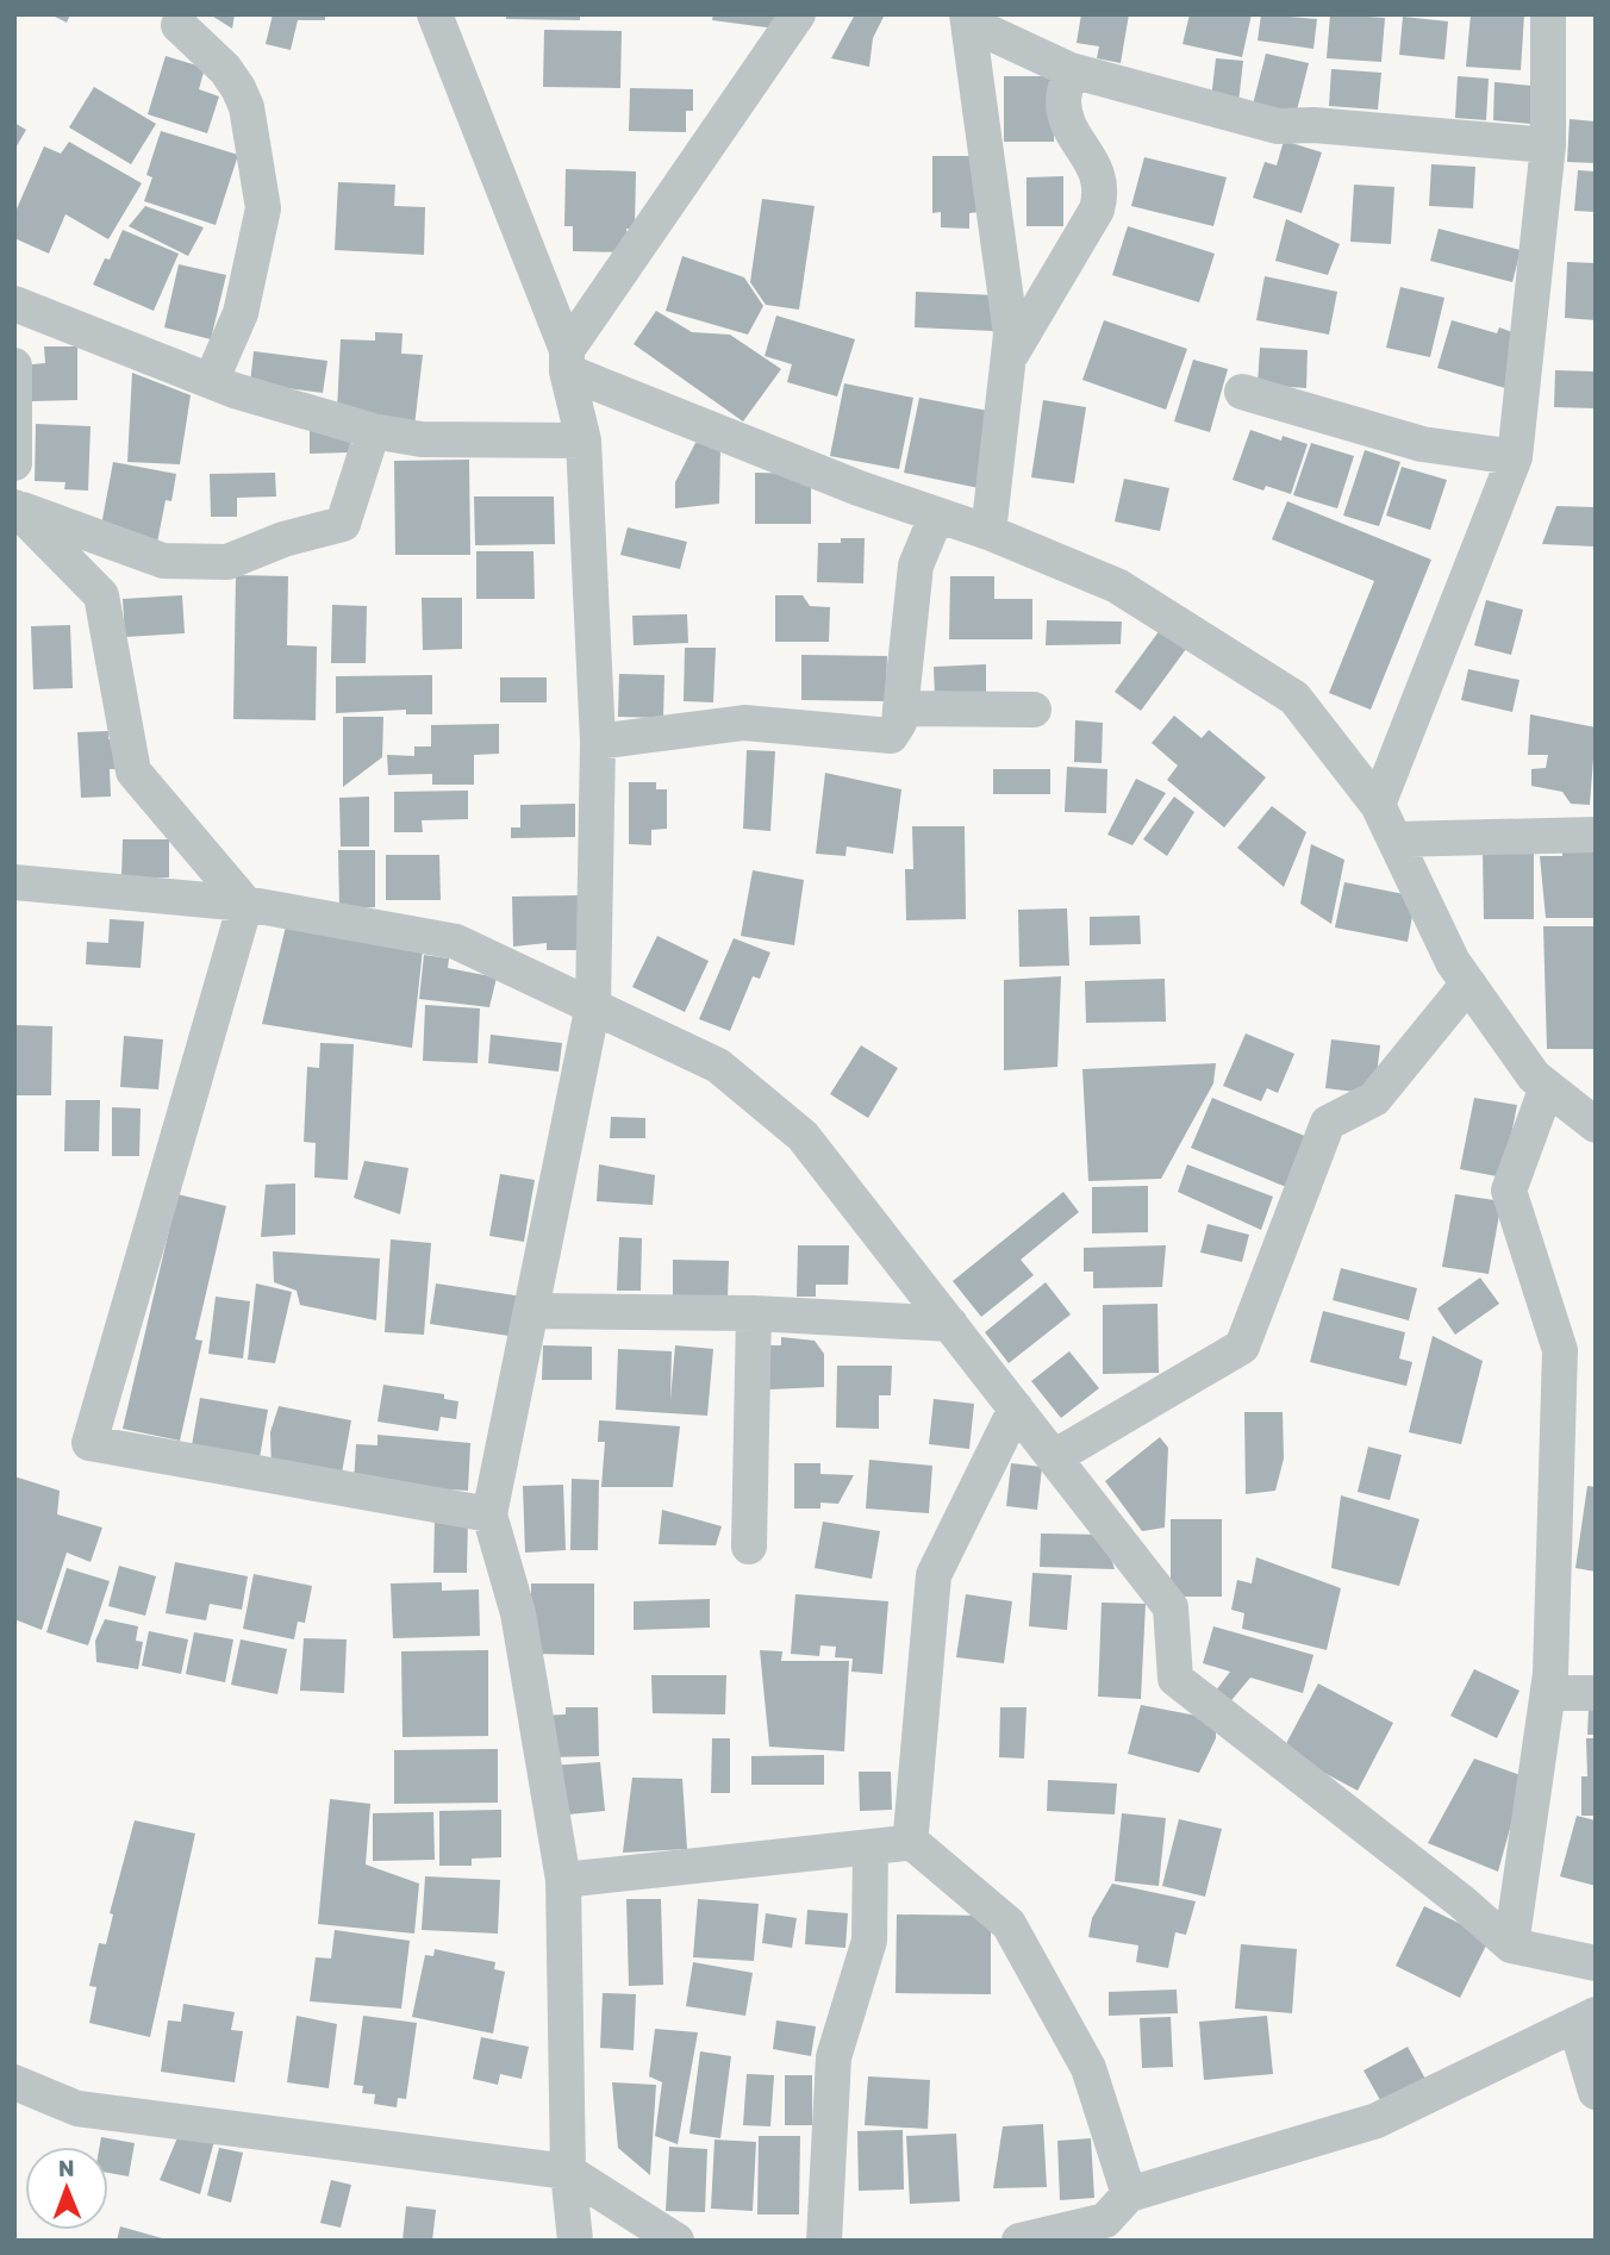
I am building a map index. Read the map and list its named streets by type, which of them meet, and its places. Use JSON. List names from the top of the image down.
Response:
{
  "north": "top"
}
